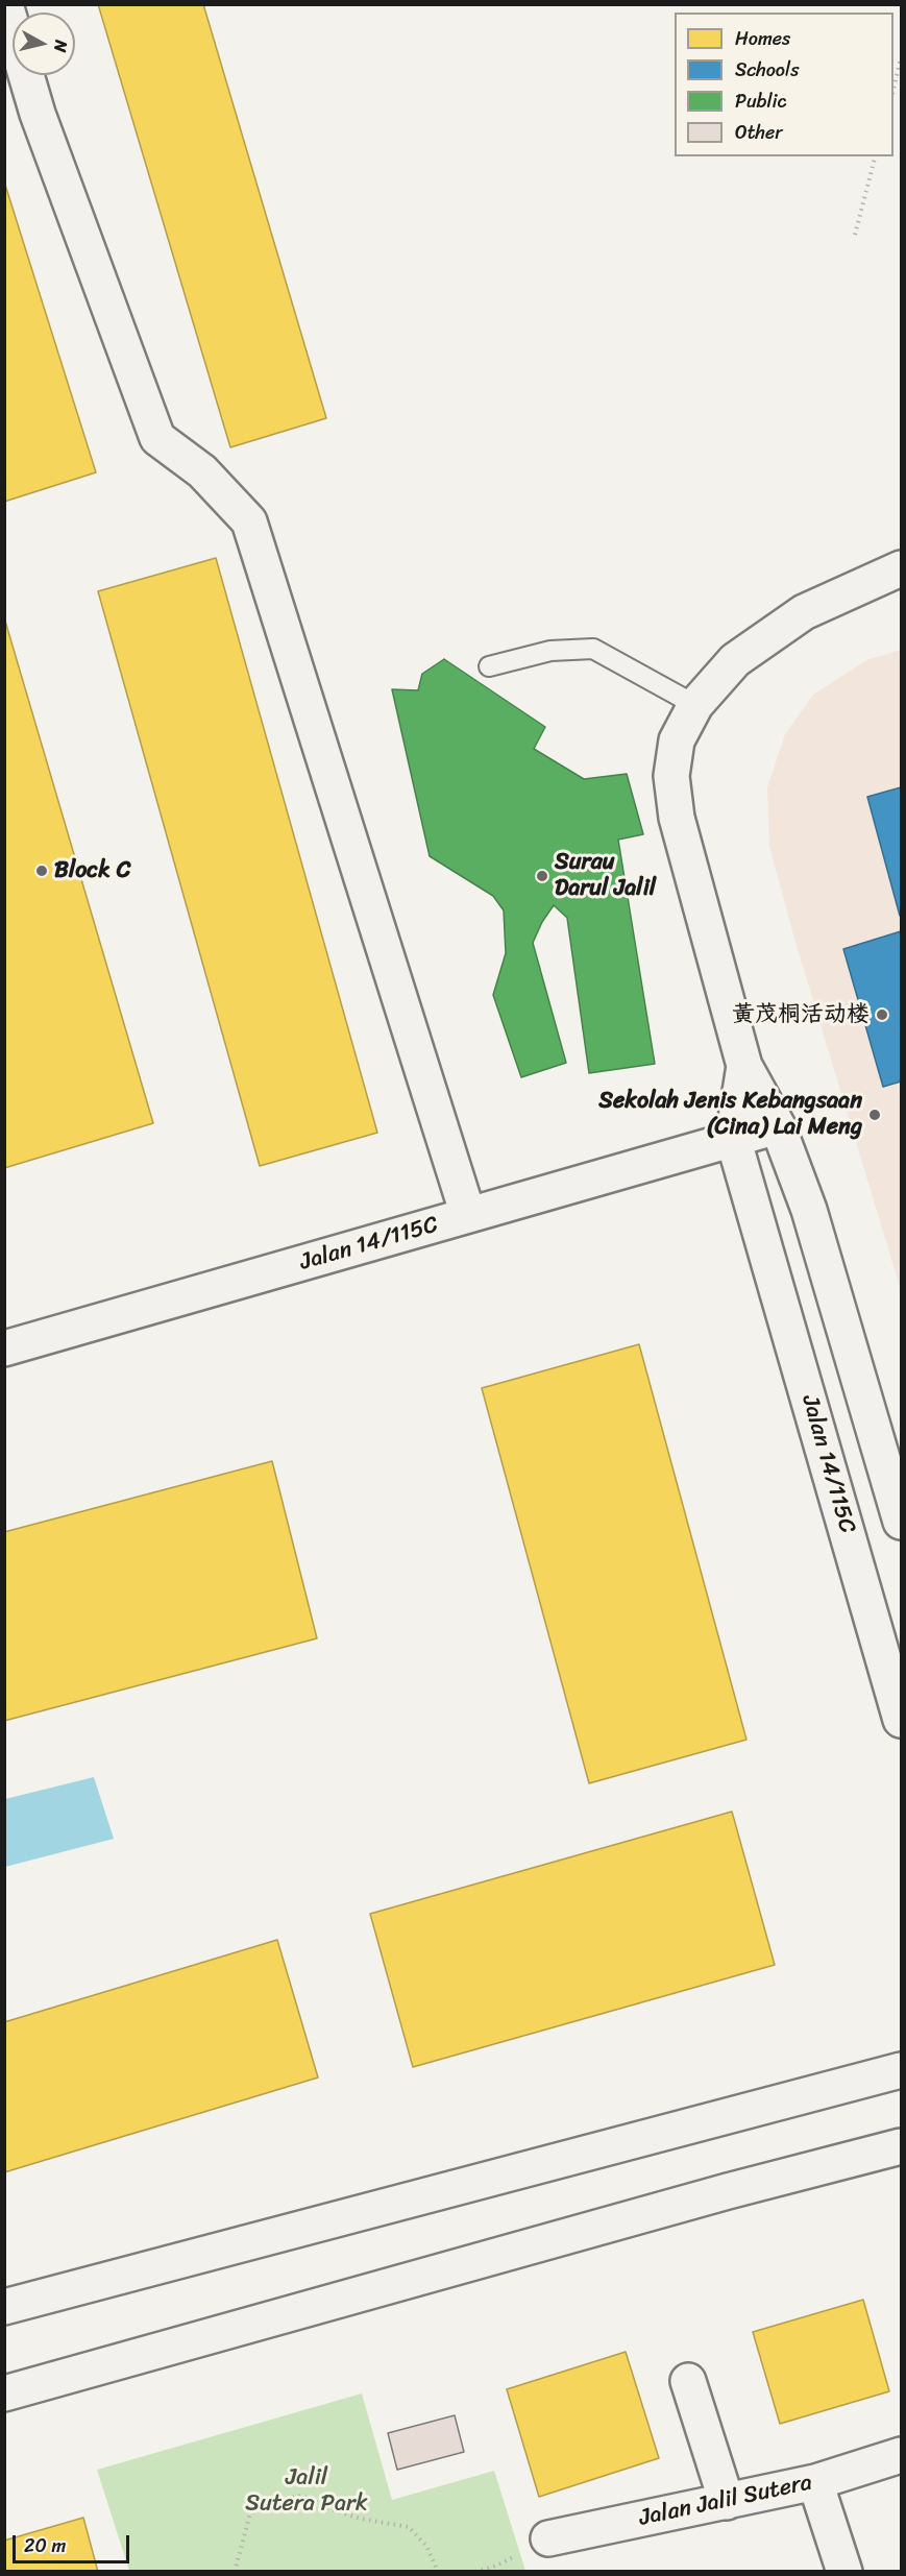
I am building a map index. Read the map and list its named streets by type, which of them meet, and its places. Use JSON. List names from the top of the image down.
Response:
{
  "streets": {
    "street": ["Jalan 14/115C", "Jalan Jalil Sutera"]
  },
  "parks": ["Jalil Sutera Park"],
  "places": [
    "Block C",
    "Surau Darul Jalil",
    "黄茂桐活动楼",
    "Sekolah Jenis Kebangsaan (Cina) Lai Meng"
  ],
  "legend": [
    "Homes",
    "Schools",
    "Public",
    "Other"
  ],
  "scale_bar": "20 m",
  "north": "right"
}
